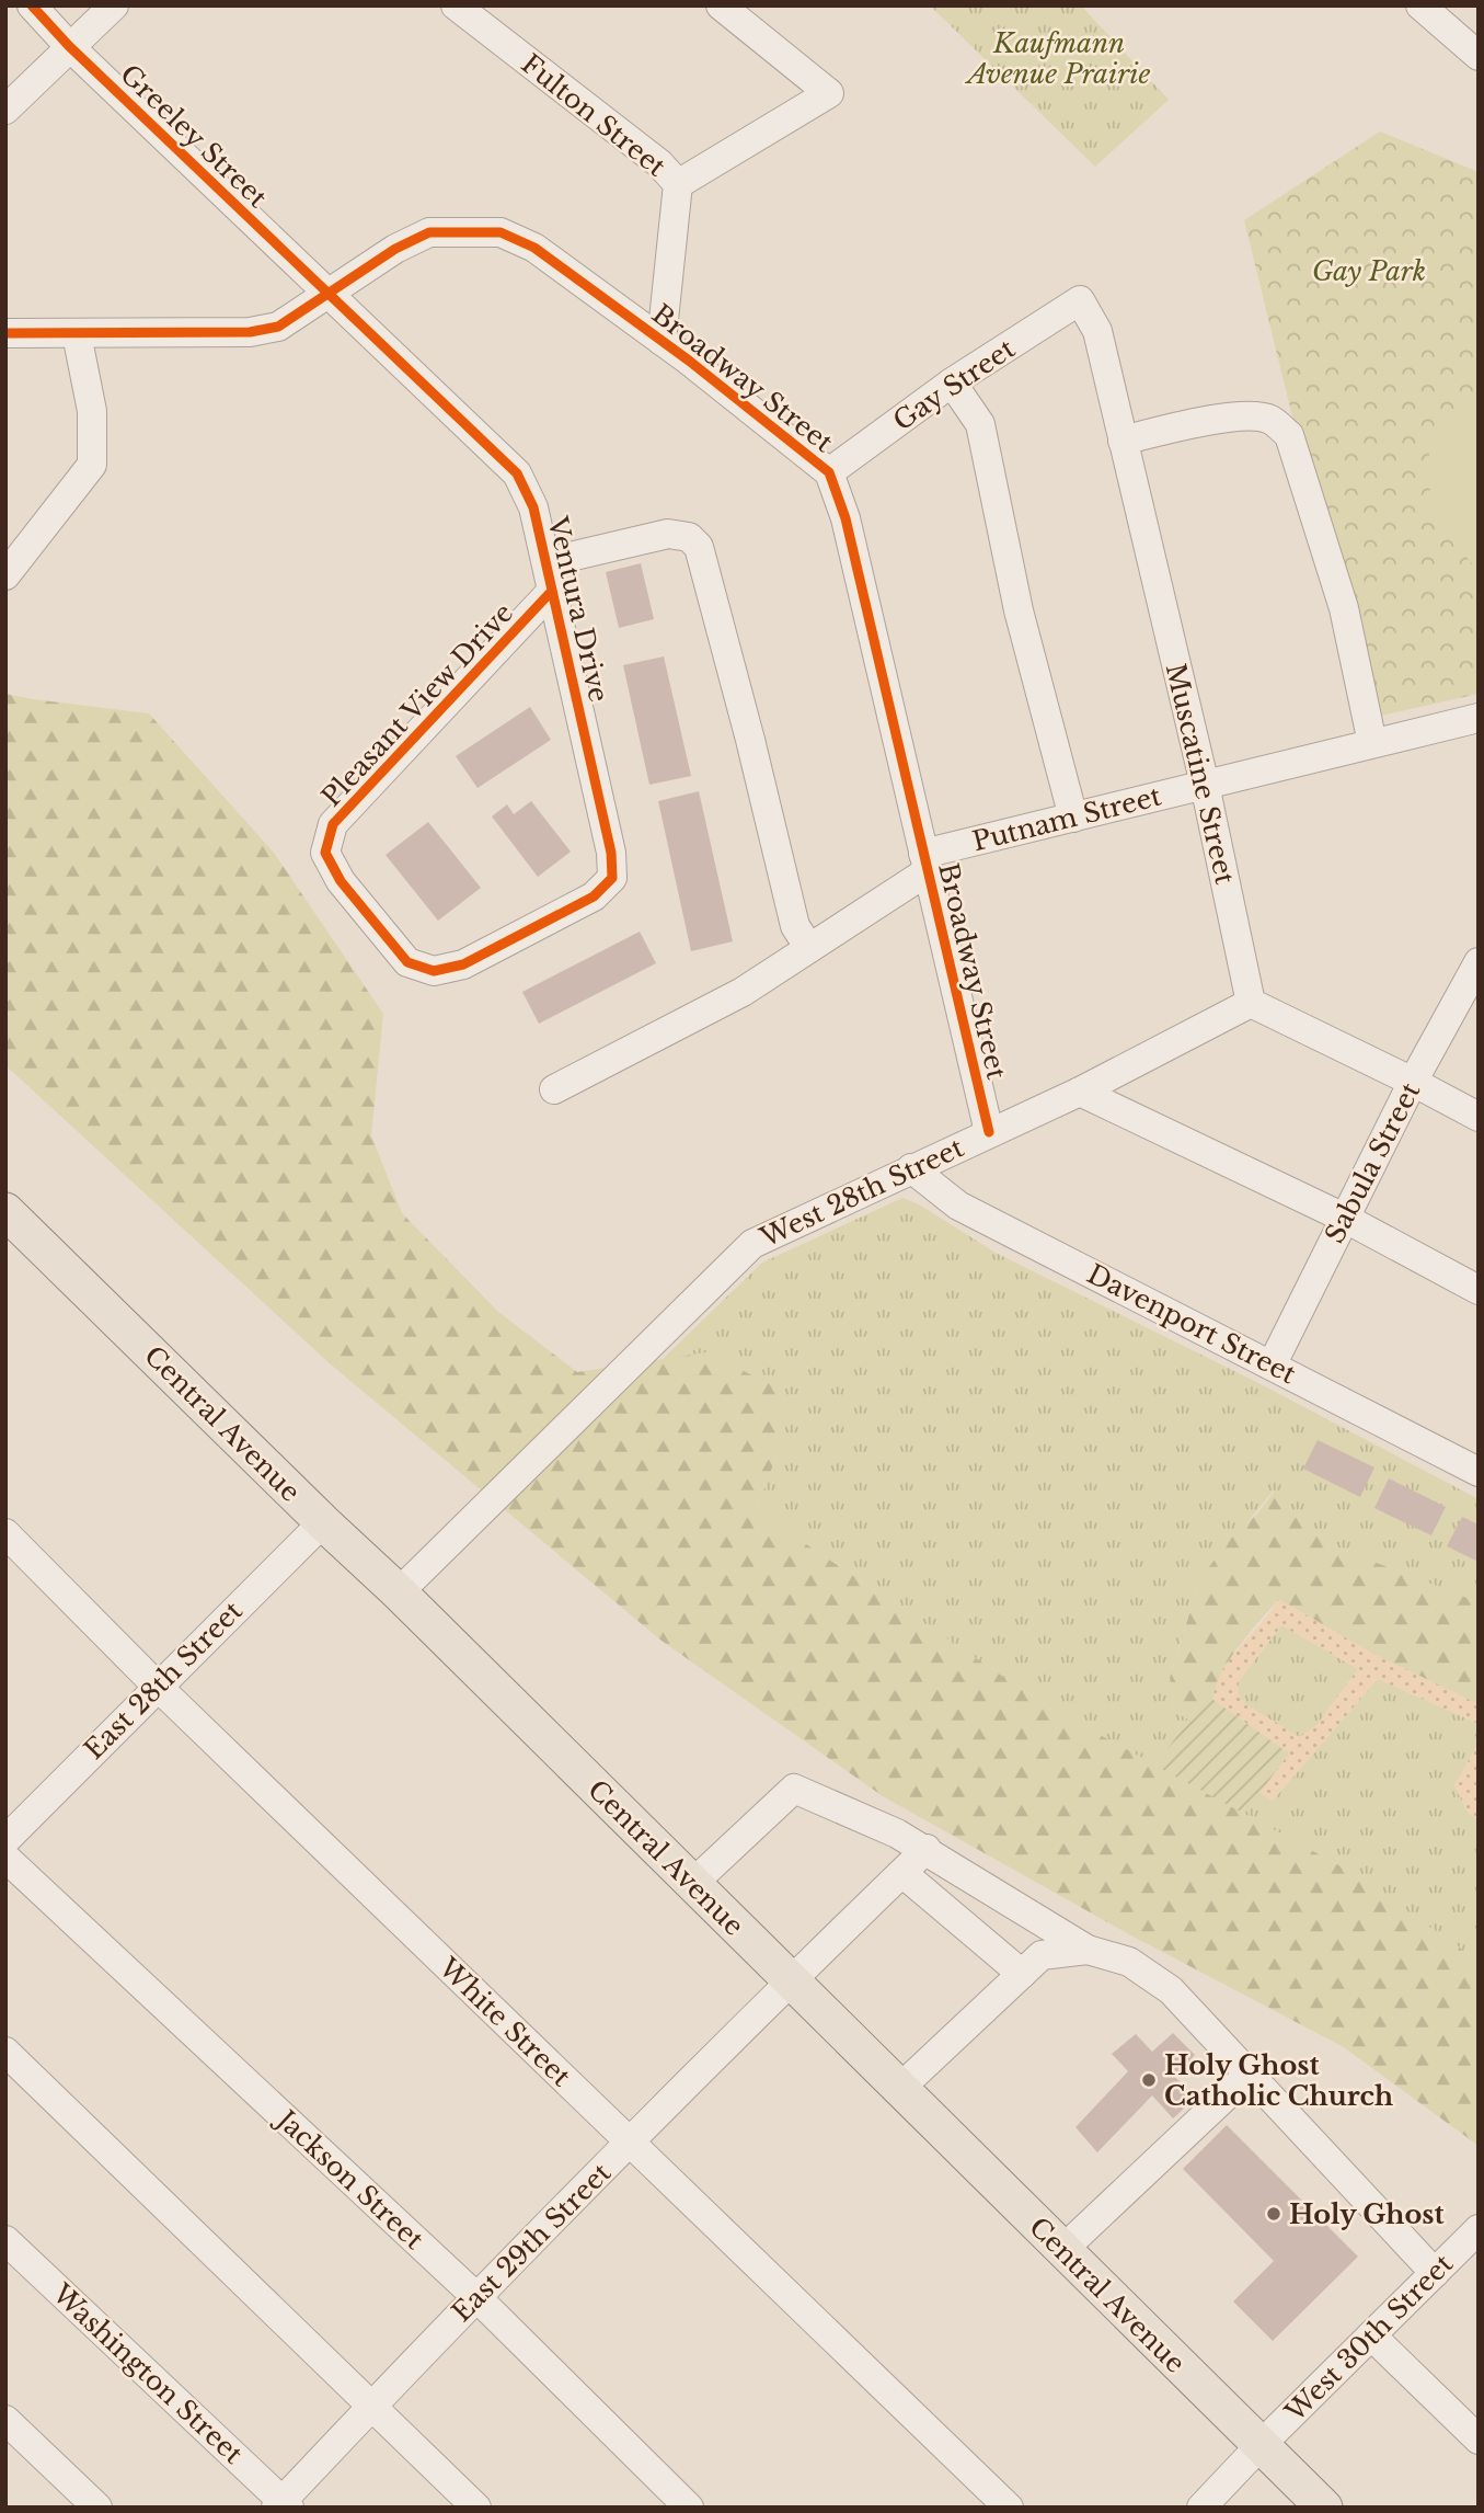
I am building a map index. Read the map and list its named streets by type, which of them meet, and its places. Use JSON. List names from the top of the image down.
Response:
{
  "streets": {
    "main road": ["Central Avenue"],
    "street": [
      "Fulton Street",
      "Greeley Street",
      "Broadway Street",
      "Gay Street",
      "Ventura Drive",
      "Pleasant View Drive",
      "Muscatine Street",
      "Putnam Street",
      "Sabula Street",
      "West 28th Street",
      "Davenport Street",
      "East 28th Street",
      "White Street",
      "Jackson Street",
      "East 29th Street",
      "West 30th Street",
      "Washington Street"
    ]
  },
  "crossings": [
    ["Fulton Street", "Broadway Street"],
    ["Greeley Street", "Broadway Street"],
    ["Greeley Street", "Ventura Drive"],
    ["Broadway Street", "Gay Street"],
    ["Broadway Street", "Ventura Drive"],
    ["Broadway Street", "Putnam Street"],
    ["Broadway Street", "West 28th Street"],
    ["Gay Street", "Muscatine Street"],
    ["Ventura Drive", "Pleasant View Drive"],
    ["Muscatine Street", "Putnam Street"],
    ["Muscatine Street", "West 28th Street"],
    ["Sabula Street", "Davenport Street"],
    ["West 28th Street", "Davenport Street"],
    ["West 28th Street", "Central Avenue"],
    ["Central Avenue", "East 28th Street"],
    ["Central Avenue", "East 29th Street"],
    ["Central Avenue", "West 30th Street"],
    ["East 28th Street", "White Street"],
    ["White Street", "East 29th Street"],
    ["Jackson Street", "East 29th Street"],
    ["East 29th Street", "Washington Street"]
  ],
  "parks": ["Kaufmann Avenue Prairie", "Gay Park"],
  "places": ["Holy Ghost Catholic Church", "Holy Ghost"]
}
